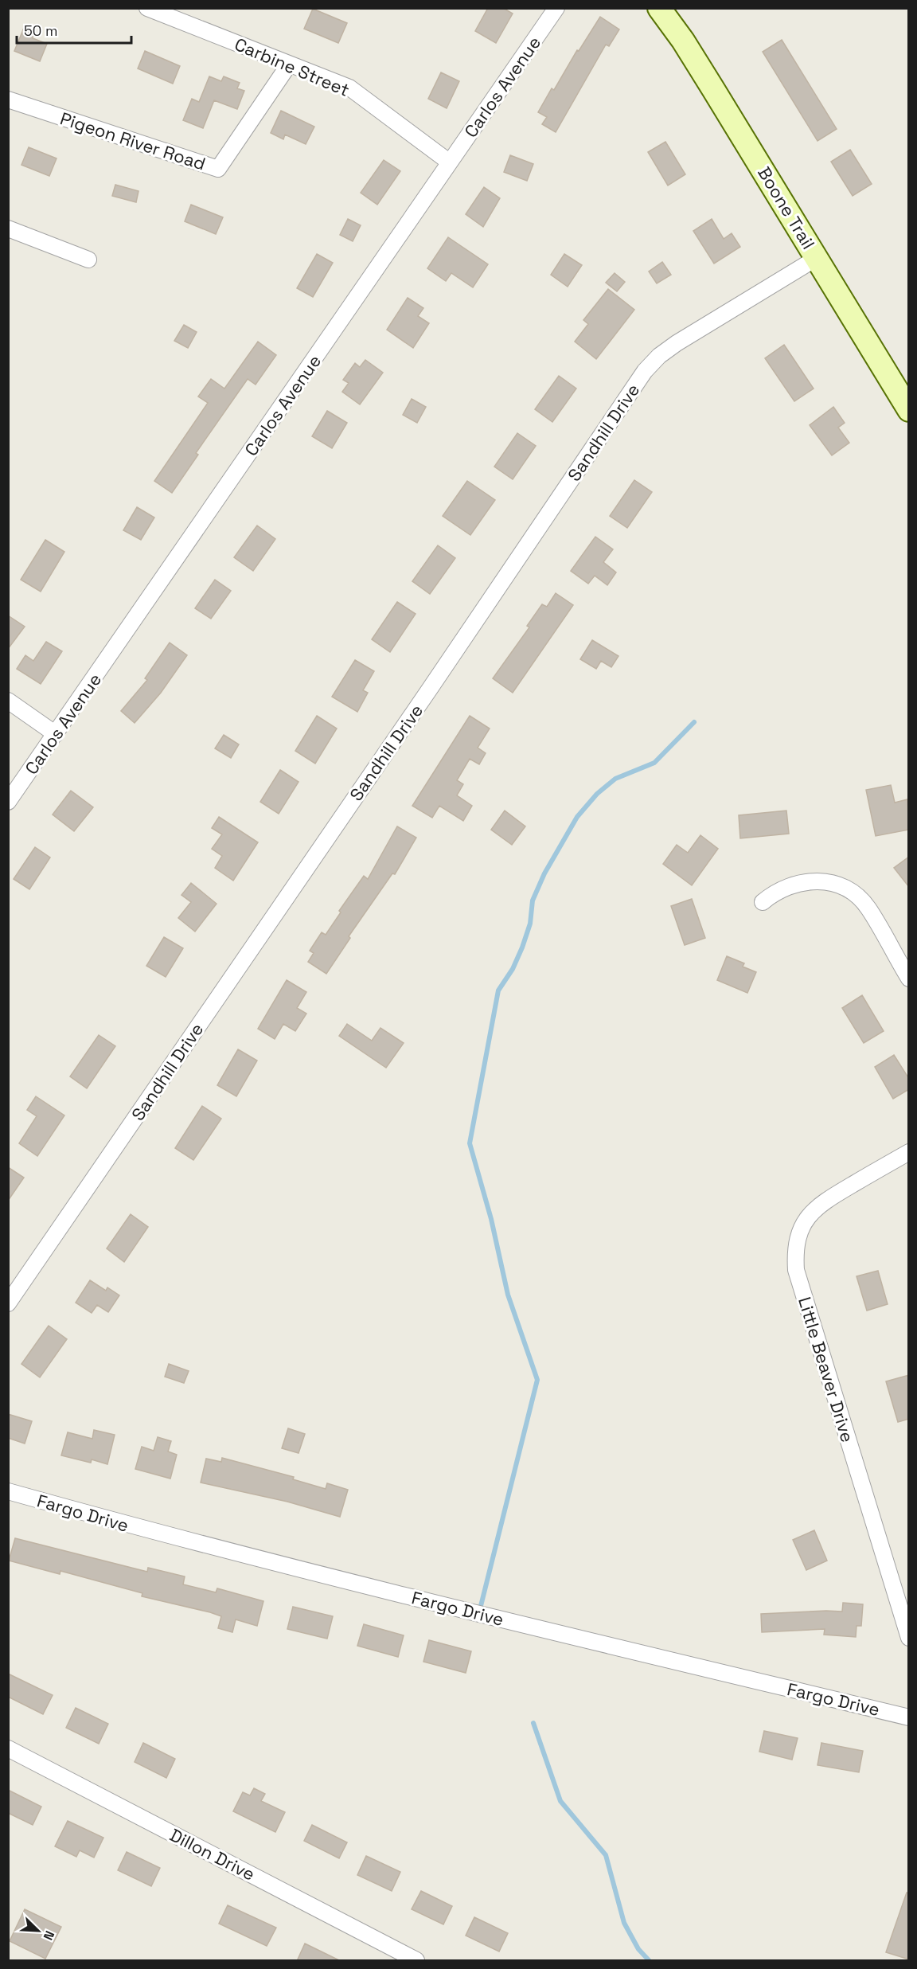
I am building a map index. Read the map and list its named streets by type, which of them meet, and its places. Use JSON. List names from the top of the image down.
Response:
{
  "streets": {
    "street": [
      "Carbine Street",
      "Carlos Avenue",
      "Pigeon River Road",
      "Boone Trail",
      "Sandhill Drive",
      "Little Beaver Drive",
      "Fargo Drive",
      "Dillon Drive"
    ]
  },
  "crossings": [
    ["Carbine Street", "Carlos Avenue"],
    ["Carbine Street", "Pigeon River Road"],
    ["Boone Trail", "Sandhill Drive"]
  ],
  "scale_bar": "50 m",
  "north": "bottom right"
}
